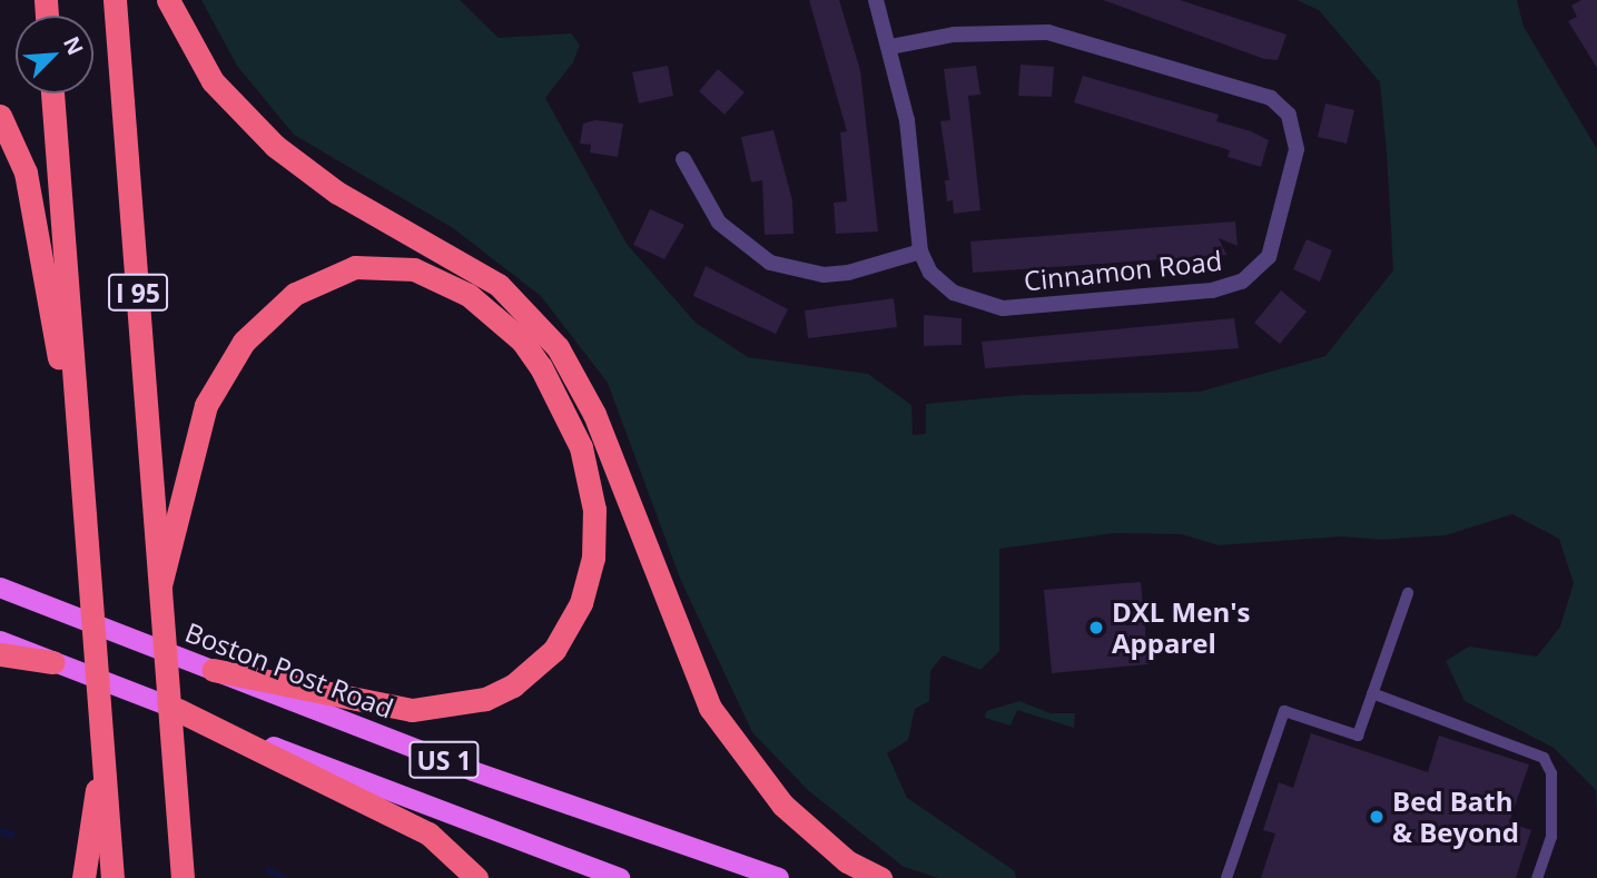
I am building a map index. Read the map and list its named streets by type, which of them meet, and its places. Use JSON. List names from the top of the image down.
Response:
{
  "streets": {
    "highway": ["I 95"],
    "main road": ["Boston Post Road", "US 1"],
    "street": ["Cinnamon Road"]
  },
  "places": ["DXL Men's Apparel", "Bed Bath & Beyond"],
  "north": "top right"
}
